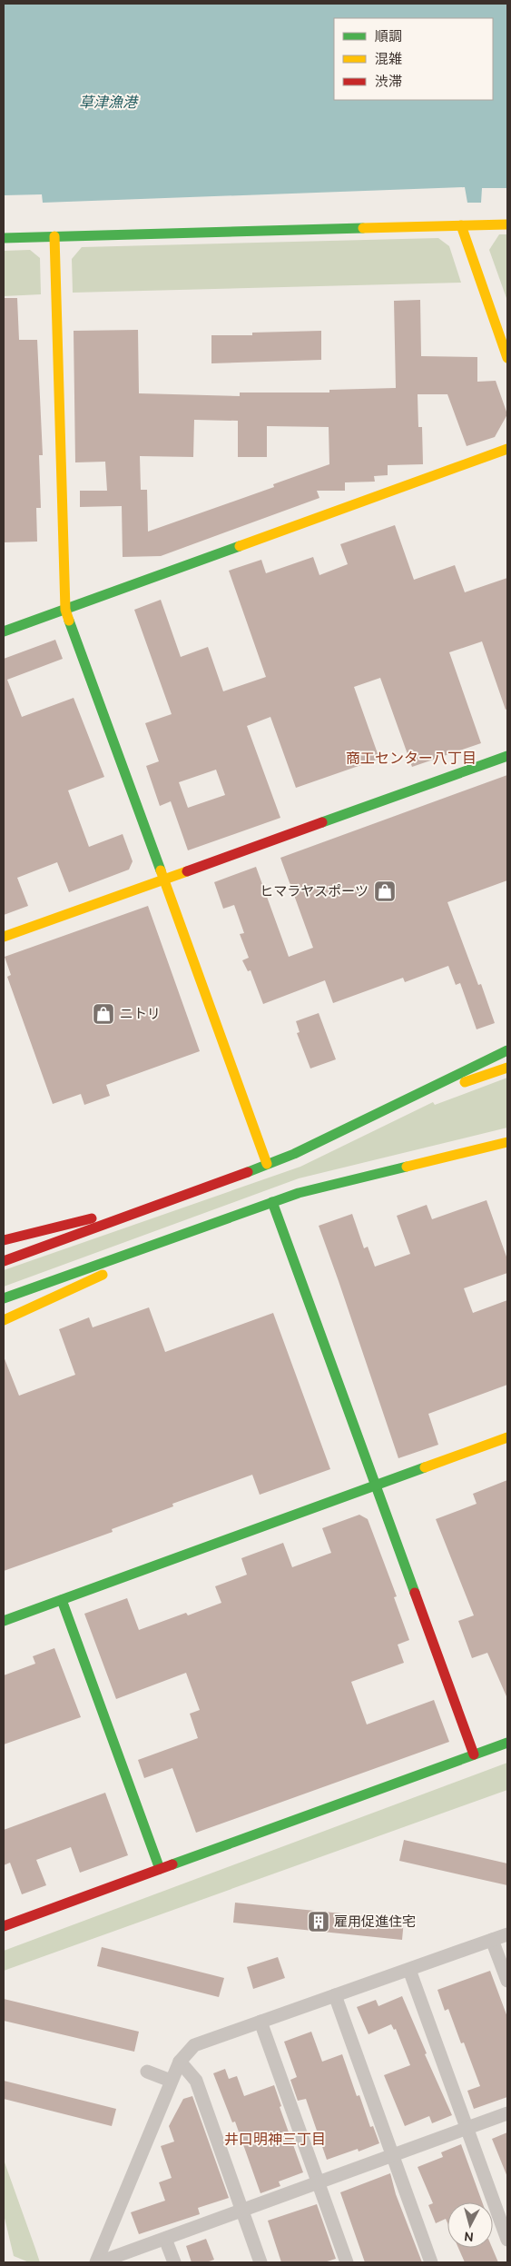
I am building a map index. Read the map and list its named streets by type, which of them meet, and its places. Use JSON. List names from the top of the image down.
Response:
{
  "districts": ["商工センター八丁目", "井口明神三丁目"],
  "water": ["草津漁港"],
  "places": {
    "shop": ["ヒマラヤスポーツ", "ニトリ"],
    "building": ["雇用促進住宅"]
  },
  "legend": ["順調", "混雑", "渋滞"],
  "north": "bottom"
}
